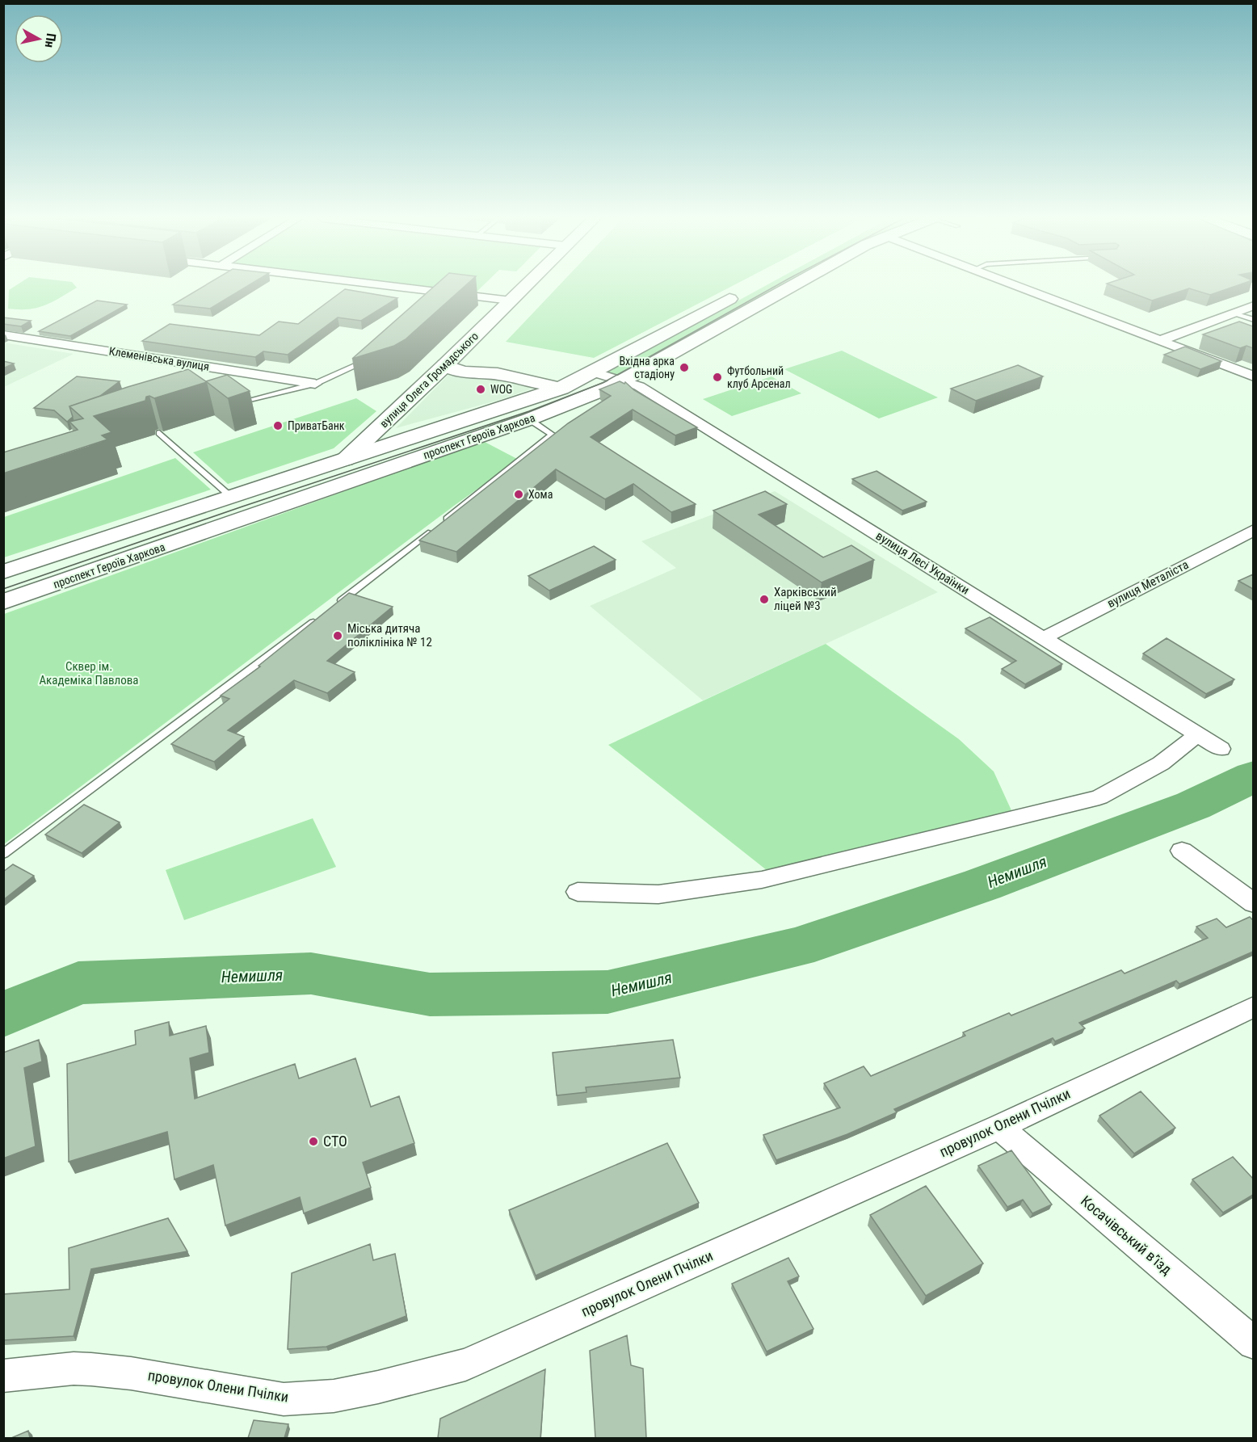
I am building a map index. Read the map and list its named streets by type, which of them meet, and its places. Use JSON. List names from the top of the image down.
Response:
{
  "streets": {
    "main road": ["вулиця Олега Громадського", "проспект Героїв Харкова"],
    "street": [
      "Клеменівська вулиця",
      "вулиця Лесі Українки",
      "вулиця Металіста",
      "провулок Олени Пчілки",
      "Косачівський в’їзд"
    ]
  },
  "crossings": [
    ["вулиця Олега Громадського", "проспект Героїв Харкова"],
    ["проспект Героїв Харкова", "вулиця Лесі Українки"],
    ["вулиця Лесі Українки", "вулиця Металіста"],
    ["провулок Олени Пчілки", "Косачівський в’їзд"]
  ],
  "water": ["Немишля"],
  "parks": ["Сквер ім. Академіка Павлова"],
  "places": [
    "Вхідна арка стадіону",
    "Футбольний клуб Арсенал",
    "WOG",
    "ПриватБанк",
    "Хома",
    "Харківський ліцей №3",
    "Міська дитяча поліклініка № 12",
    "СТО"
  ],
  "north": "right"
}
